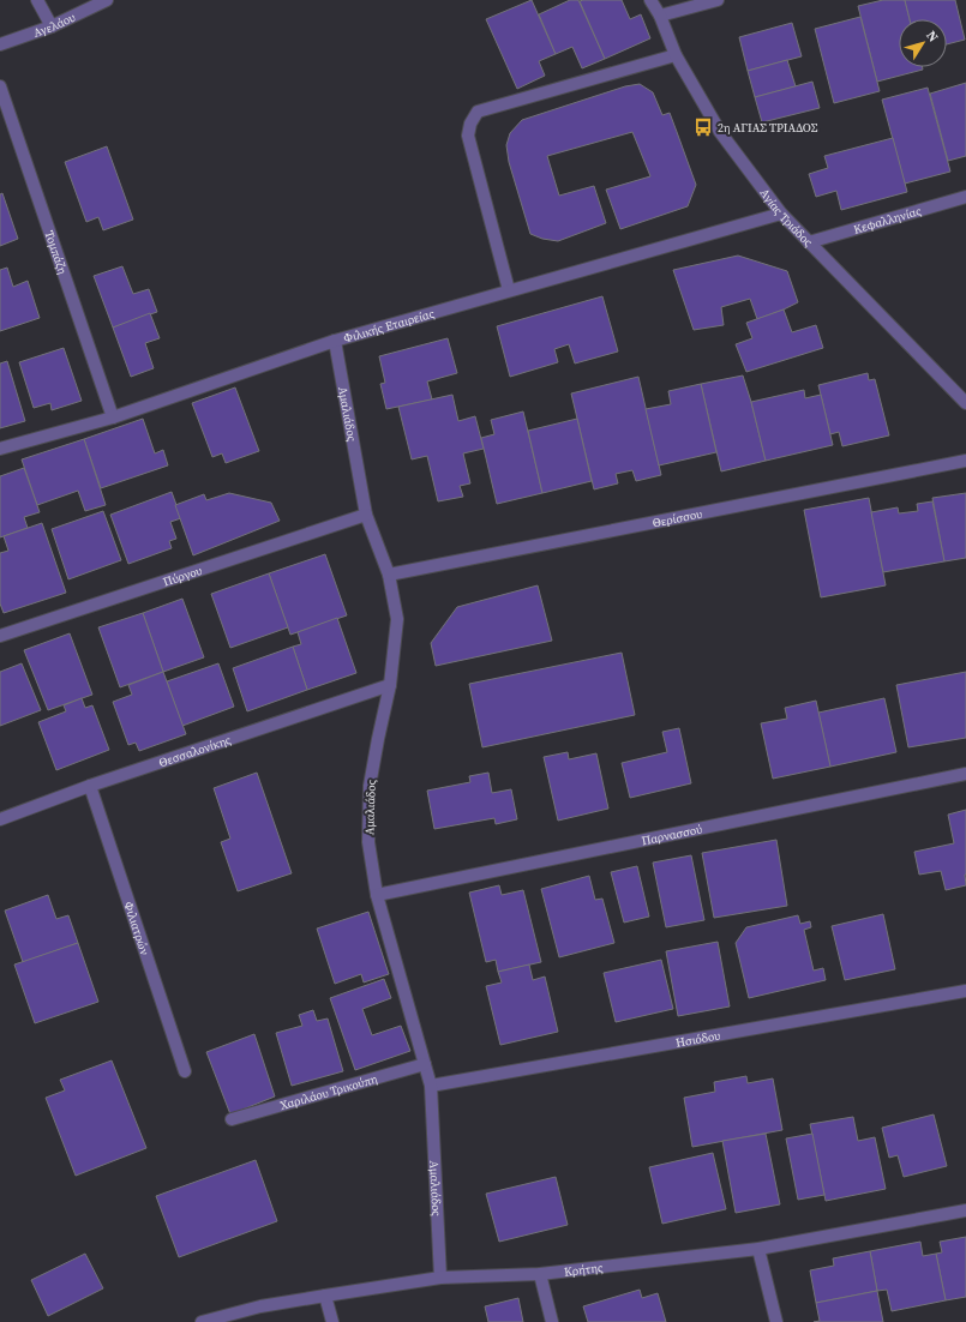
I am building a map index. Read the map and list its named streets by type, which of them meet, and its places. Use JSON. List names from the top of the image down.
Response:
{
  "streets": {
    "street": [
      "Αγελάου",
      "Αγίας Τριάδος",
      "Κεφαλληνίας",
      "Τομπάζη",
      "Φιλικής Εταιρείας",
      "Αμαλιάδος",
      "Θερίσσου",
      "Πύργου",
      "Θεσσαλονίκης",
      "Παρνασσού",
      "Φιλιατρών",
      "Ησιόδου",
      "Χαριλάου Τρικούπη",
      "Κρήτης"
    ]
  },
  "crossings": [
    ["Αγίας Τριάδος", "Κεφαλληνίας"],
    ["Αγίας Τριάδος", "Φιλικής Εταιρείας"],
    ["Τομπάζη", "Φιλικής Εταιρείας"],
    ["Φιλικής Εταιρείας", "Αμαλιάδος"],
    ["Αμαλιάδος", "Θερίσσου"],
    ["Αμαλιάδος", "Πύργου"],
    ["Αμαλιάδος", "Θεσσαλονίκης"],
    ["Αμαλιάδος", "Παρνασσού"],
    ["Αμαλιάδος", "Ησιόδου"],
    ["Αμαλιάδος", "Χαριλάου Τρικούπη"],
    ["Αμαλιάδος", "Κρήτης"],
    ["Θεσσαλονίκης", "Φιλιατρών"]
  ],
  "places": {
    "bus stop": ["2η ΑΓΙΑΣ ΤΡΙΑΔΟΣ"]
  },
  "north": "top right"
}
